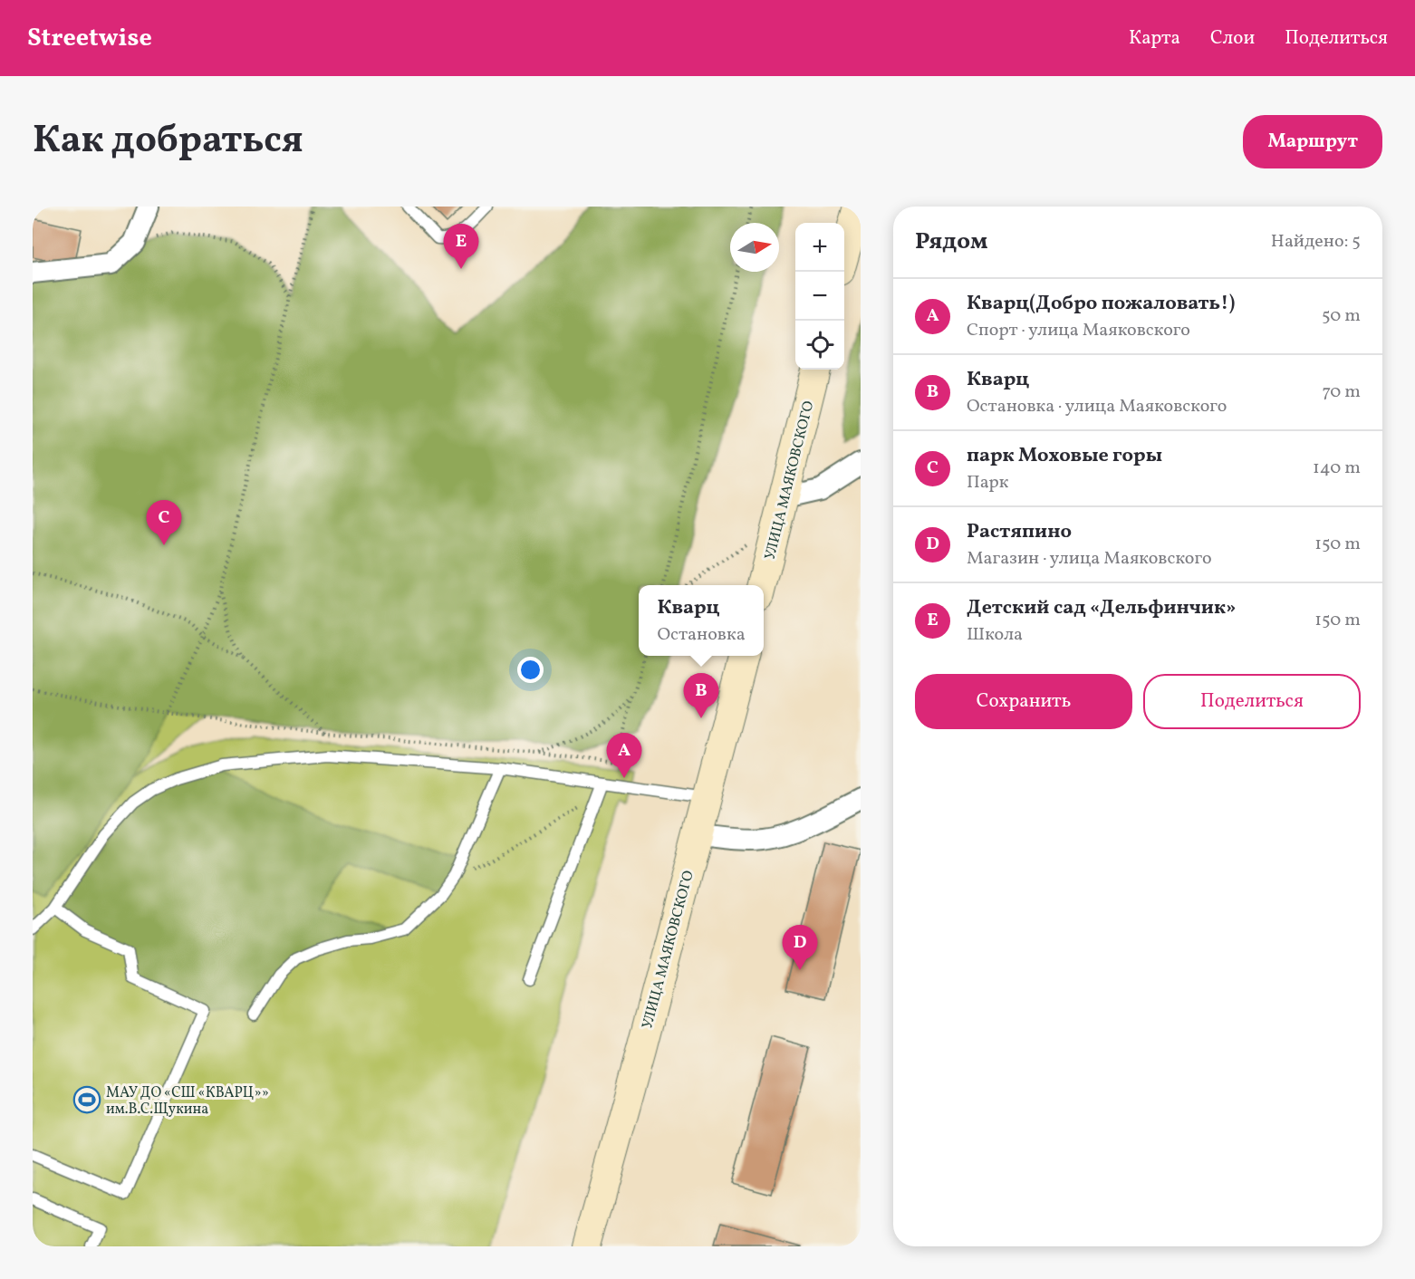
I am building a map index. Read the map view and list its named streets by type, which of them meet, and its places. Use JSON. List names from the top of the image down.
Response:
{
  "streets": {
    "main road": ["УЛИЦА МАЯКОВСКОГО"]
  },
  "places": {
    "sports": ["МАУ ДО «СШ «КВАРЦ»» им.В.С.Щукина"]
  },
  "north": "right",
  "page": {
    "header": "Streetwise",
    "nav": ["Карта", "Слои", "Поделиться"],
    "title": "Как добраться",
    "buttons": [
      "Маршрут",
      ["Сохранить", "Поделиться"]
    ],
    "heading": ["Рядом", "Найдено: 5"],
    "map_buttons": ["+", "−"],
    "pins": [
      "E",
      "C",
      "B",
      "A",
      "D"
    ],
    "list": [
      {
        "mark": "A",
        "name": "Кварц(Добро пожаловать!)",
        "note": "Спорт · улица Маяковского",
        "value": "50 m"
      },
      {
        "mark": "B",
        "name": "Кварц",
        "note": "Остановка · улица Маяковского",
        "value": "70 m"
      },
      {
        "mark": "C",
        "name": "парк Моховые горы",
        "note": "Парк",
        "value": "140 m"
      },
      {
        "mark": "D",
        "name": "Растяпино",
        "note": "Магазин · улица Маяковского",
        "value": "150 m"
      },
      {
        "mark": "E",
        "name": "Детский сад «Дельфинчик»",
        "note": "Школа",
        "value": "150 m"
      }
    ],
    "popup": ["Кварц", "Остановка"]
  }
}
